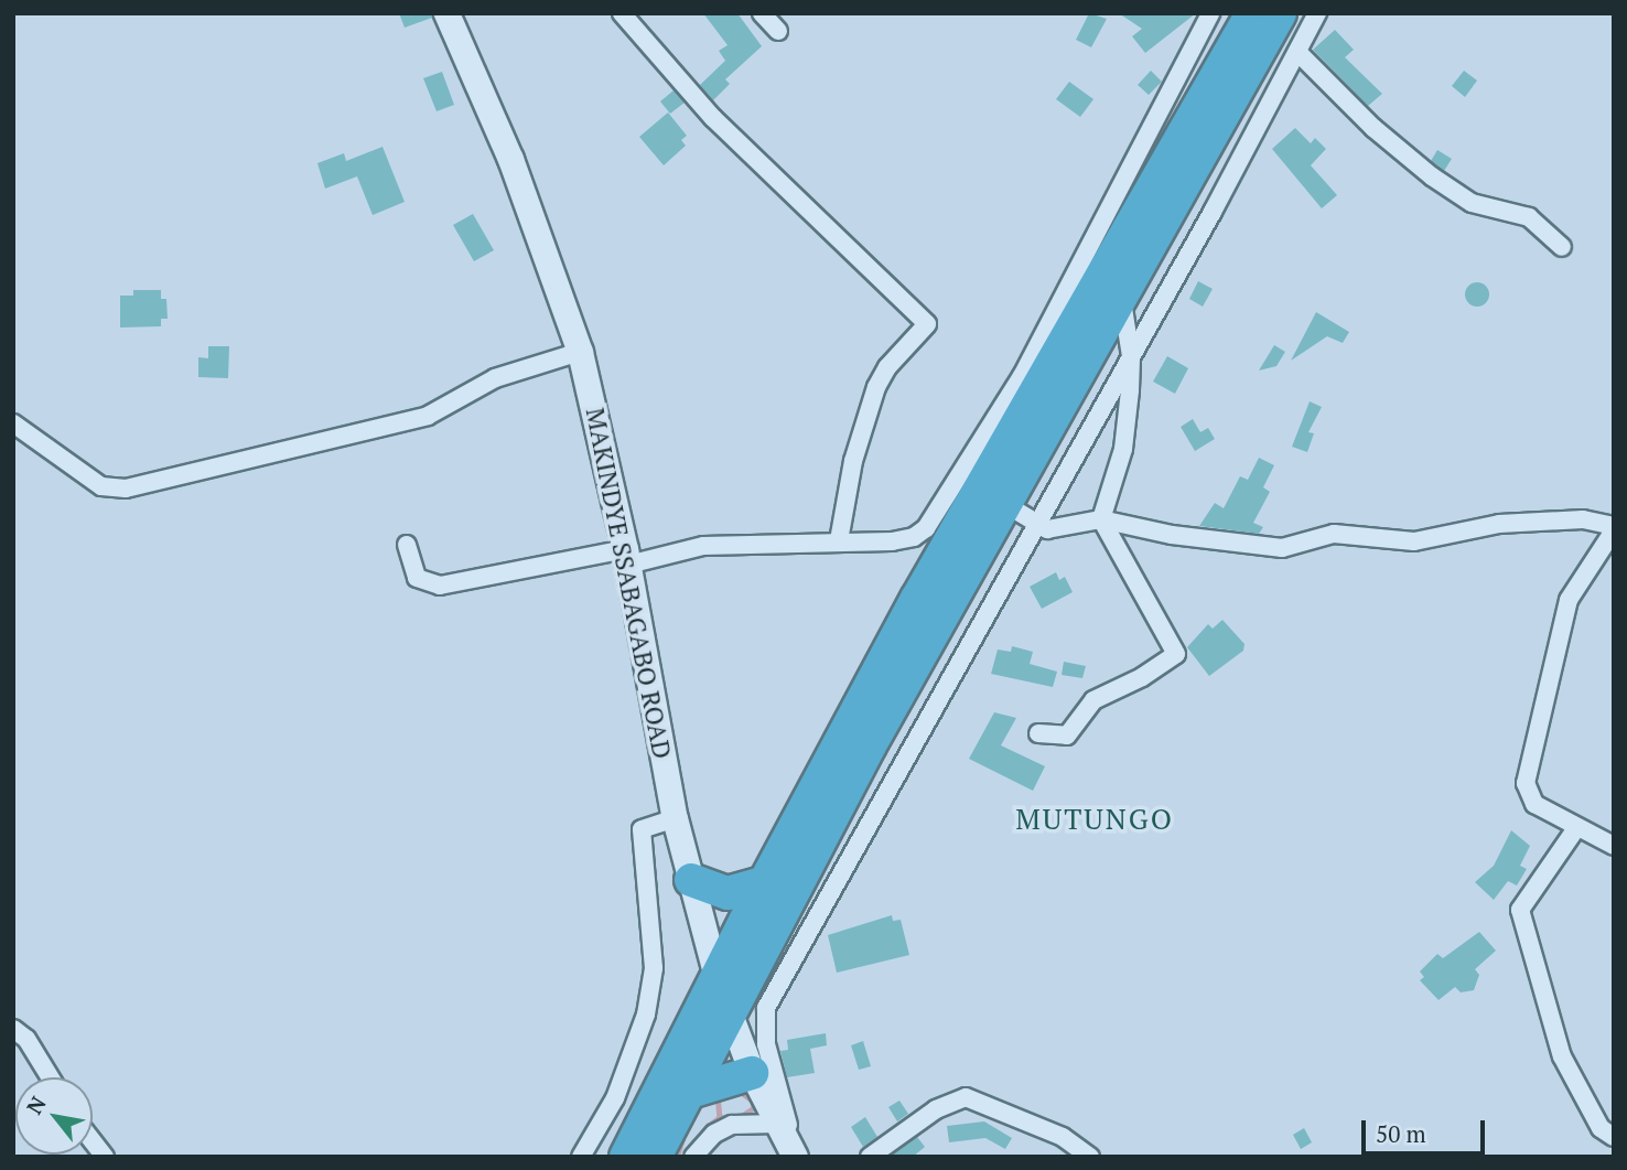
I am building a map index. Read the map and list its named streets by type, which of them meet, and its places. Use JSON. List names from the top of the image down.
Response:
{
  "streets": {
    "street": ["MAKINDYE SSABAGABO ROAD"]
  },
  "districts": ["MUTUNGO"],
  "scale_bar": "50 m",
  "north": "top left"
}
